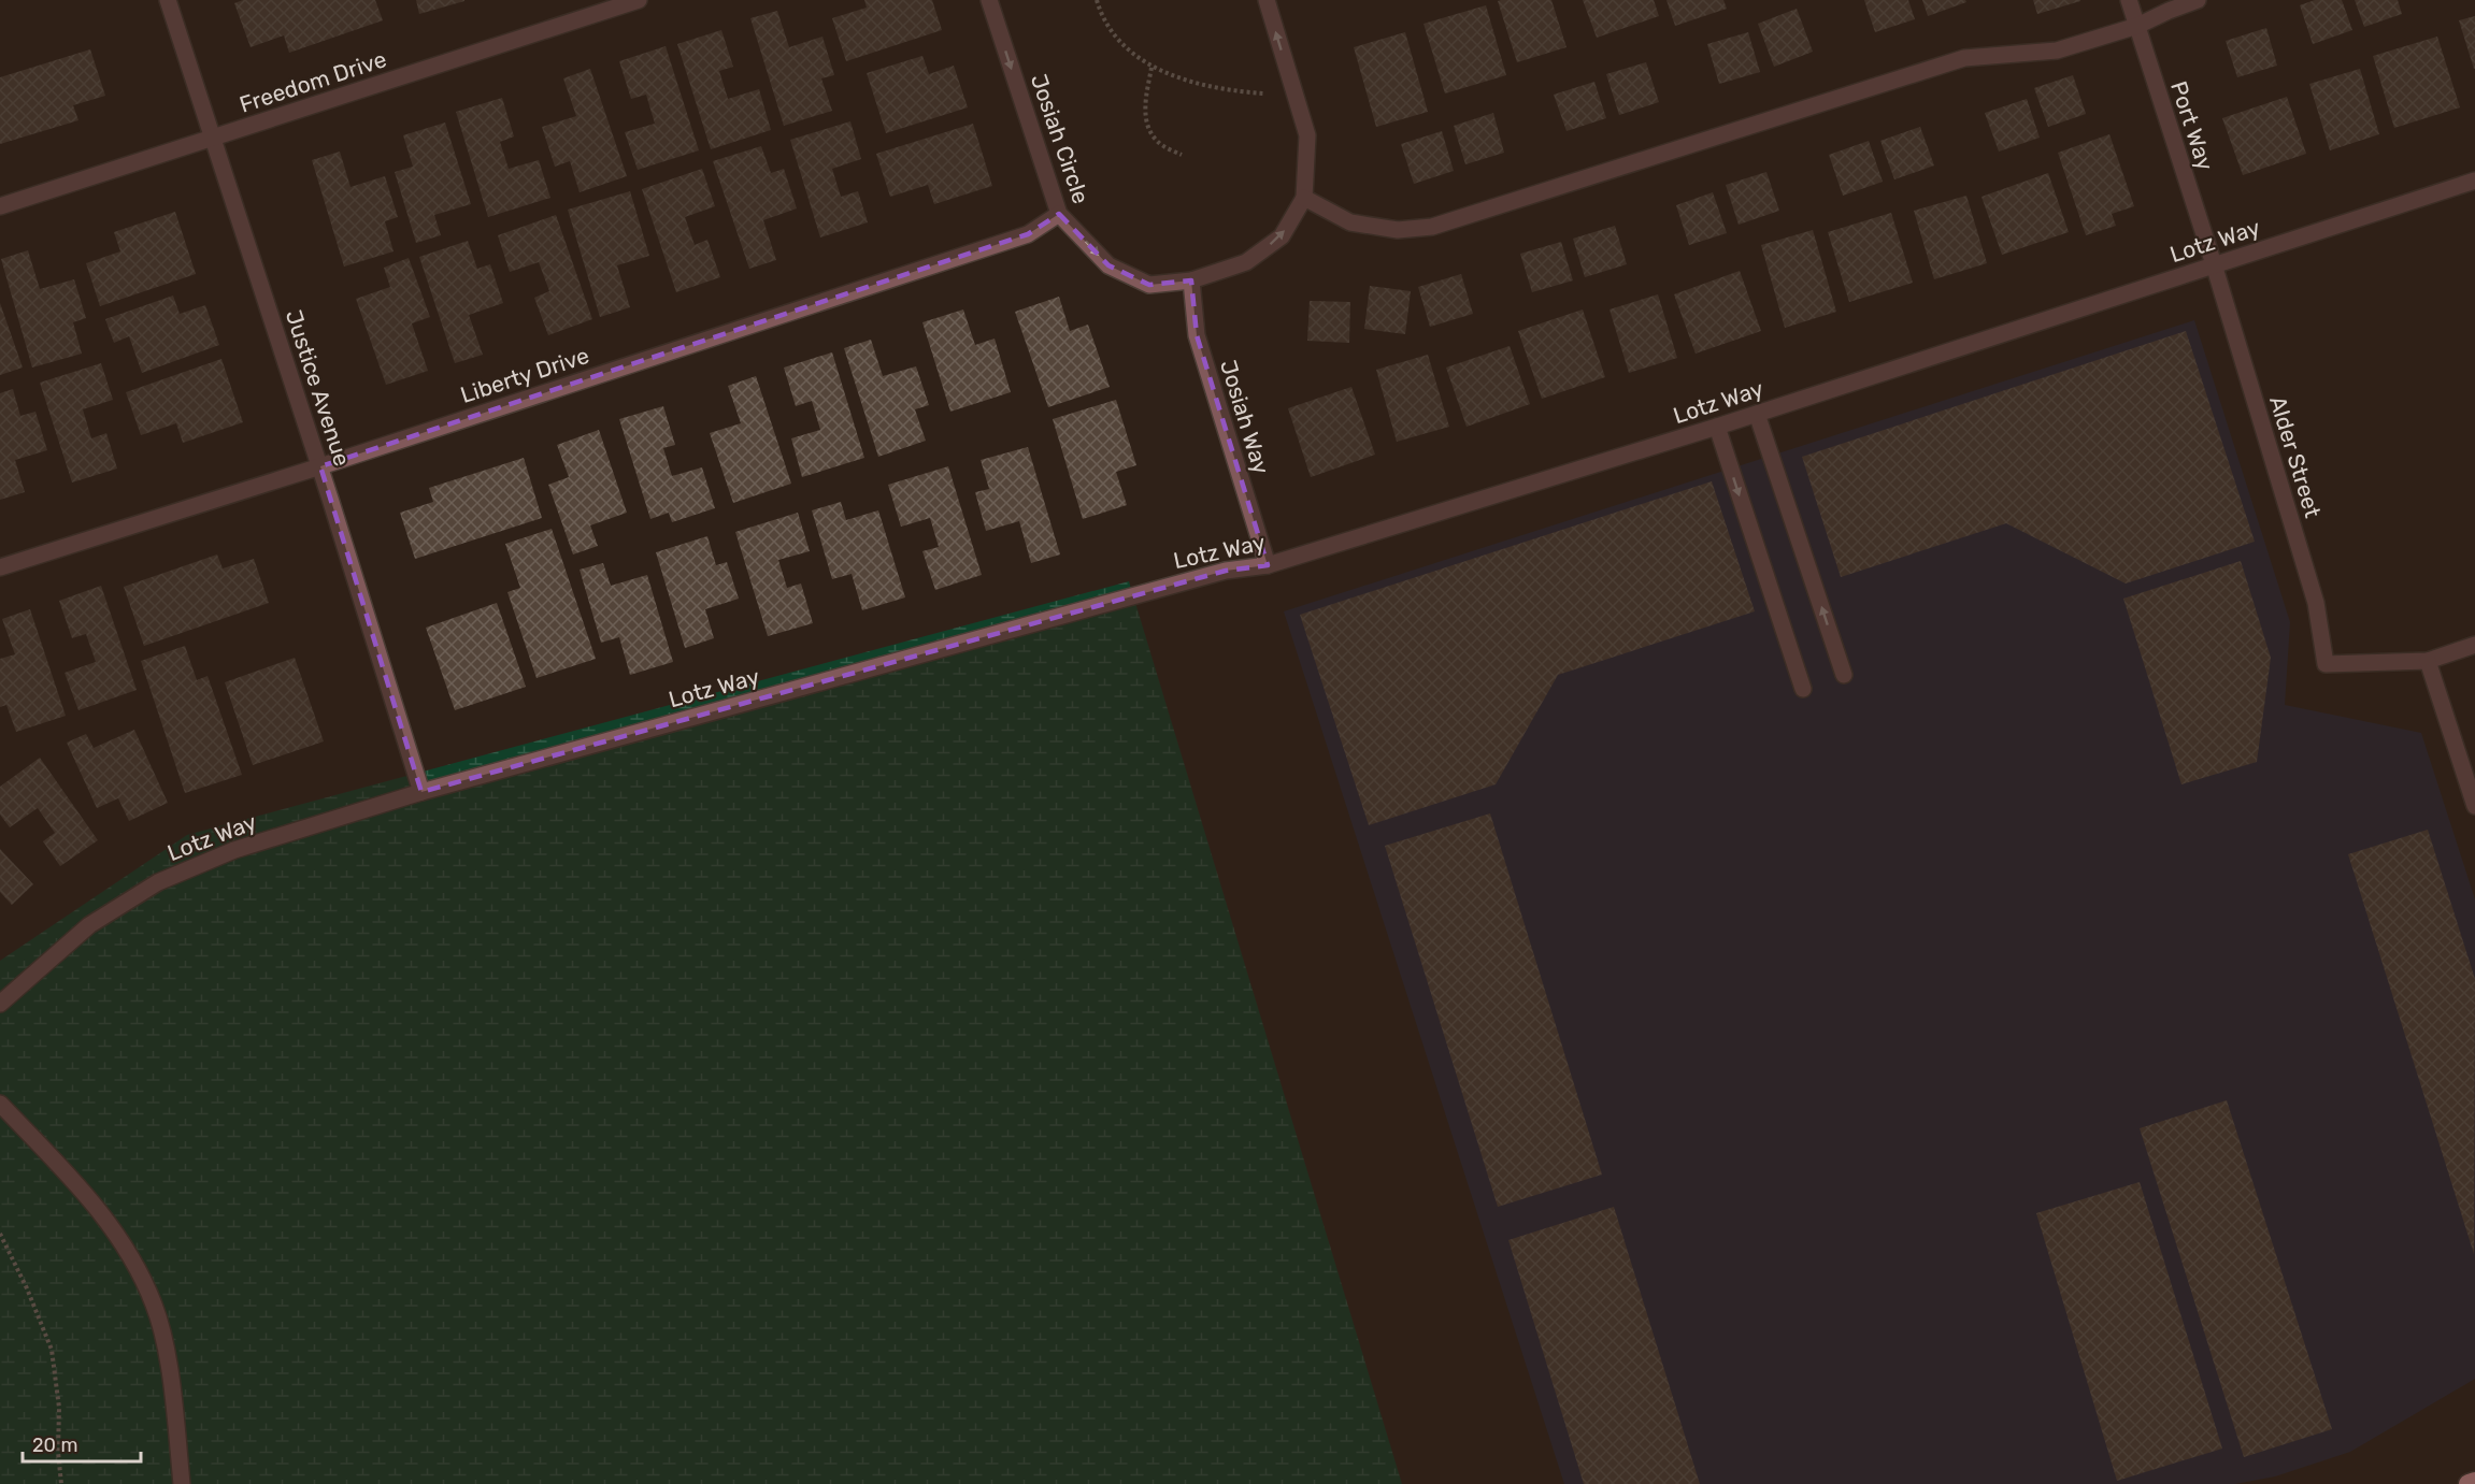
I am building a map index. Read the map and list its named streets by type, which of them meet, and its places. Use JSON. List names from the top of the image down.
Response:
{
  "streets": {
    "street": [
      "Freedom Drive",
      "Port Way",
      "Josiah Circle",
      "Lotz Way",
      "Liberty Drive",
      "Justice Avenue",
      "Josiah Way",
      "Alder Street"
    ]
  },
  "crossings": [
    ["Freedom Drive", "Justice Avenue"],
    ["Port Way", "Lotz Way"],
    ["Port Way", "Alder Street"],
    ["Josiah Circle", "Liberty Drive"],
    ["Josiah Circle", "Josiah Way"],
    ["Lotz Way", "Justice Avenue"],
    ["Lotz Way", "Josiah Way"],
    ["Lotz Way", "Alder Street"],
    ["Liberty Drive", "Justice Avenue"]
  ],
  "scale_bar": "20 m"
}
